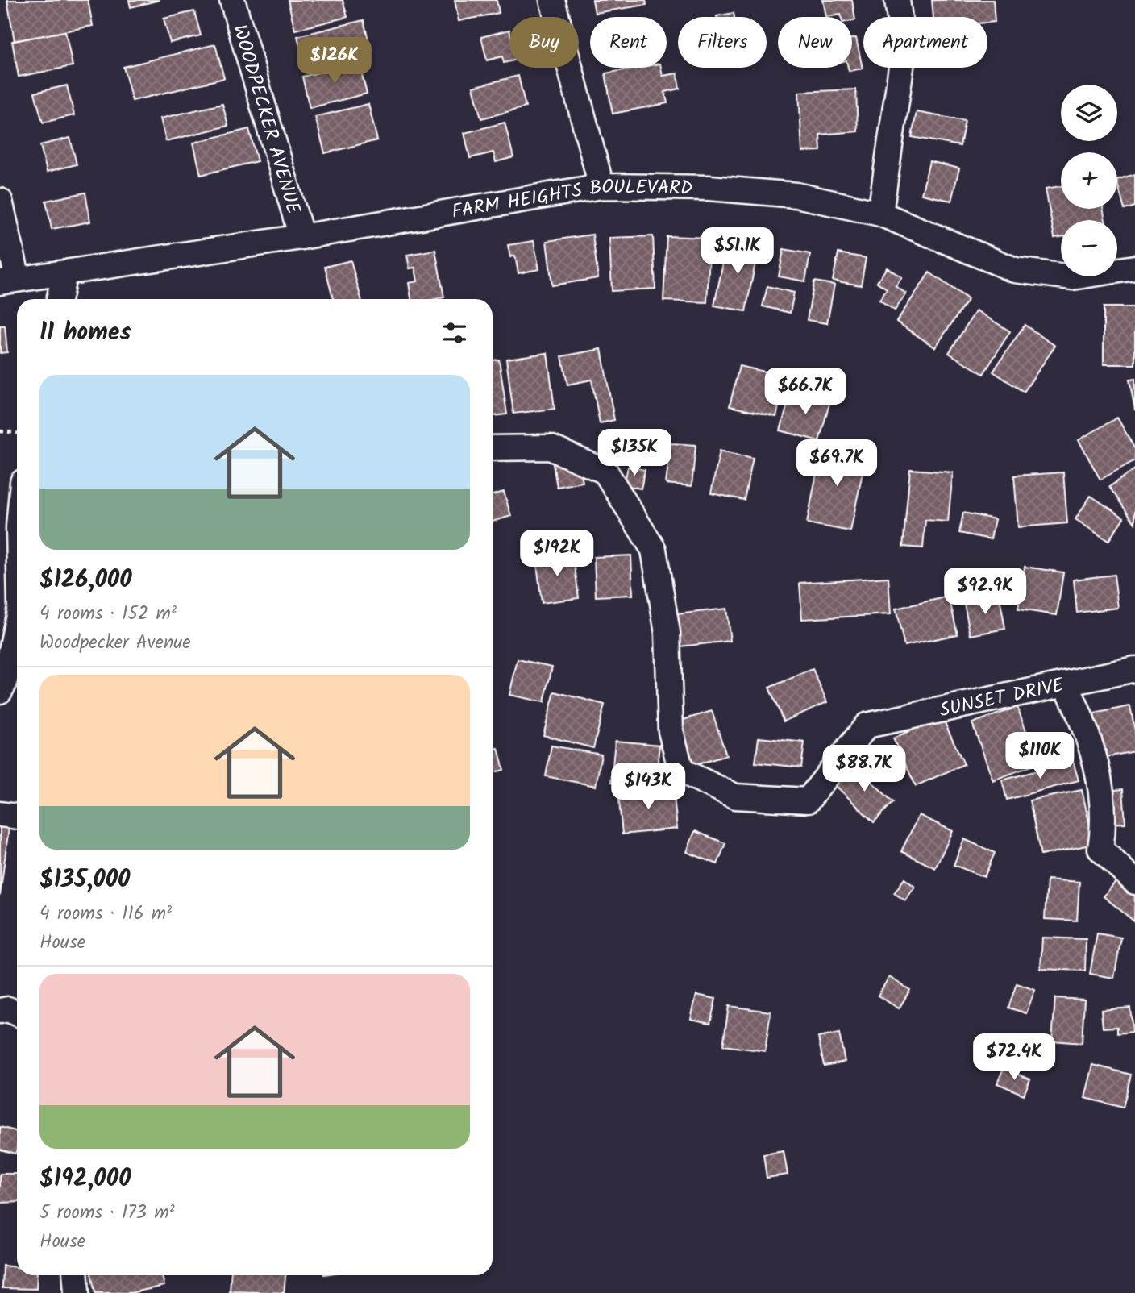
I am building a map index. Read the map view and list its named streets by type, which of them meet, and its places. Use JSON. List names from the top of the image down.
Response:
{
  "streets": {
    "street": ["WOODPECKER AVENUE", "FARM HEIGHTS BOULEVARD", "SUNSET DRIVE"]
  },
  "crossings": [
    ["WOODPECKER AVENUE", "FARM HEIGHTS BOULEVARD"]
  ],
  "page": {
    "chip": [
      "Buy",
      "Rent",
      "Filters",
      "New",
      "Apartment"
    ],
    "price": [
      "$126K",
      "$51.1K",
      "$66.7K",
      "$135K",
      "$69.7K",
      "$192K",
      "$92.9K",
      "$110K",
      "$88.7K",
      "$143K",
      "$72.4K"
    ],
    "map_buttons": ["+", "−"],
    "heading": "11 homes",
    "list": [
      {
        "name": "$126,000",
        "note": "4 rooms · 152 m² · Woodpecker Avenue"
      },
      {
        "name": "$135,000",
        "note": "4 rooms · 116 m² · House"
      },
      {
        "name": "$192,000",
        "note": "5 rooms · 173 m² · House"
      }
    ]
  }
}
